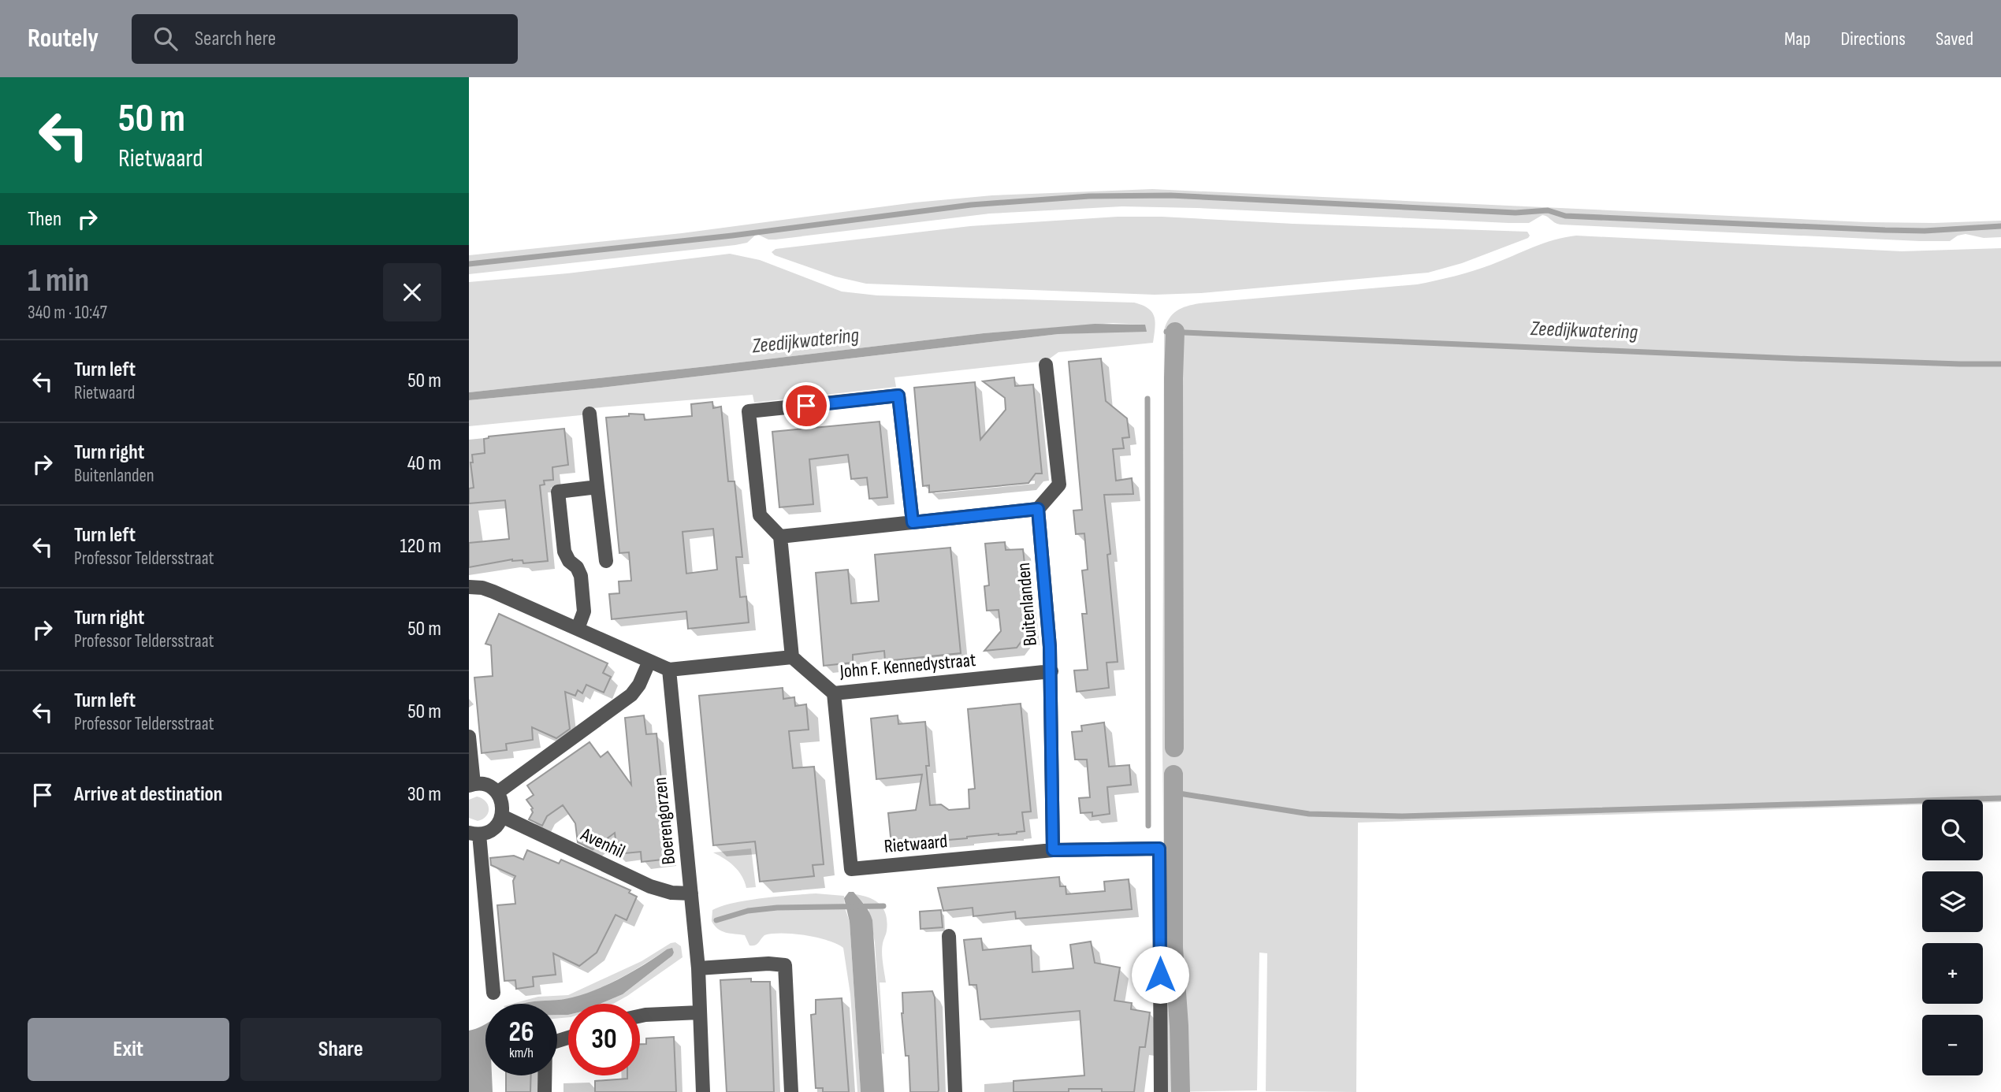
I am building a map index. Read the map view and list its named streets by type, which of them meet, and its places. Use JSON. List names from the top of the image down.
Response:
{
  "streets": {
    "street": [
      "Buitenlanden",
      "John F. Kennedystraat",
      "Boerengorzen",
      "Avenhil",
      "Rietwaard"
    ]
  },
  "crossings": [
    ["Buitenlanden", "John F. Kennedystraat"],
    ["Buitenlanden", "Rietwaard"],
    ["John F. Kennedystraat", "Rietwaard"],
    ["Boerengorzen", "Avenhil"]
  ],
  "water": ["Zeedijkwatering"],
  "page": {
    "header": "Routely",
    "search": "Search here",
    "nav": ["Map", "Directions", "Saved"],
    "turn": ["50 m", "Rietwaard"],
    "then": "Then",
    "heading": ["1 min", "340 m · 10:47"],
    "list": [
      {
        "name": "Turn left",
        "note": "Rietwaard",
        "value": "50 m"
      },
      {
        "name": "Turn right",
        "note": "Buitenlanden",
        "value": "40 m"
      },
      {
        "name": "Turn left",
        "note": "Professor Teldersstraat",
        "value": "120 m"
      },
      {
        "name": "Turn right",
        "note": "Professor Teldersstraat",
        "value": "50 m"
      },
      {
        "name": "Turn left",
        "note": "Professor Teldersstraat",
        "value": "50 m"
      },
      {
        "name": "Arrive at destination",
        "value": "30 m"
      }
    ],
    "map_buttons": ["+", "−"],
    "speed": "26 km/h",
    "limit": "30",
    "buttons": ["Exit", "Share"]
  }
}
